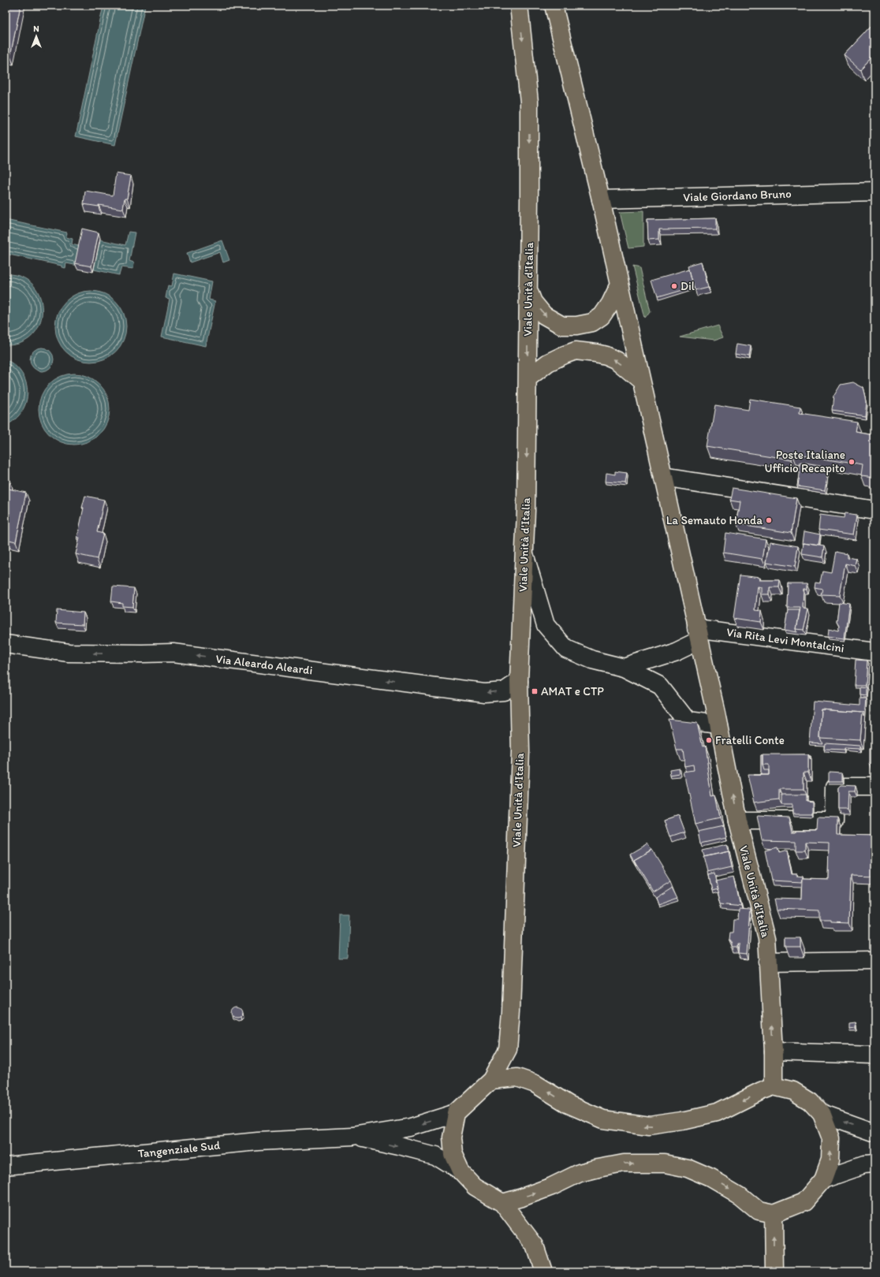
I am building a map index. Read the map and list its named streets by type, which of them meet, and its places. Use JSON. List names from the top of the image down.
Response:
{
  "streets": {
    "main road": ["Viale Unità d'Italia"],
    "street": [
      "Viale Giordano Bruno",
      "Via Rita Levi Montalcini",
      "Via Aleardo Aleardi",
      "Tangenziale Sud"
    ]
  },
  "crossings": [
    ["Viale Giordano Bruno", "Viale Unità d'Italia"],
    ["Viale Unità d'Italia", "Via Rita Levi Montalcini"],
    ["Viale Unità d'Italia", "Via Aleardo Aleardi"],
    ["Viale Unità d'Italia", "Tangenziale Sud"]
  ],
  "one_way": ["Via Aleardo Aleardi"],
  "places": {
    "other": [
      "Dil",
      "Poste Italiane Ufficio Recapito",
      "La Semauto Honda",
      "Fratelli Conte"
    ],
    "transit": ["AMAT e CTP"]
  },
  "north": "top"
}
